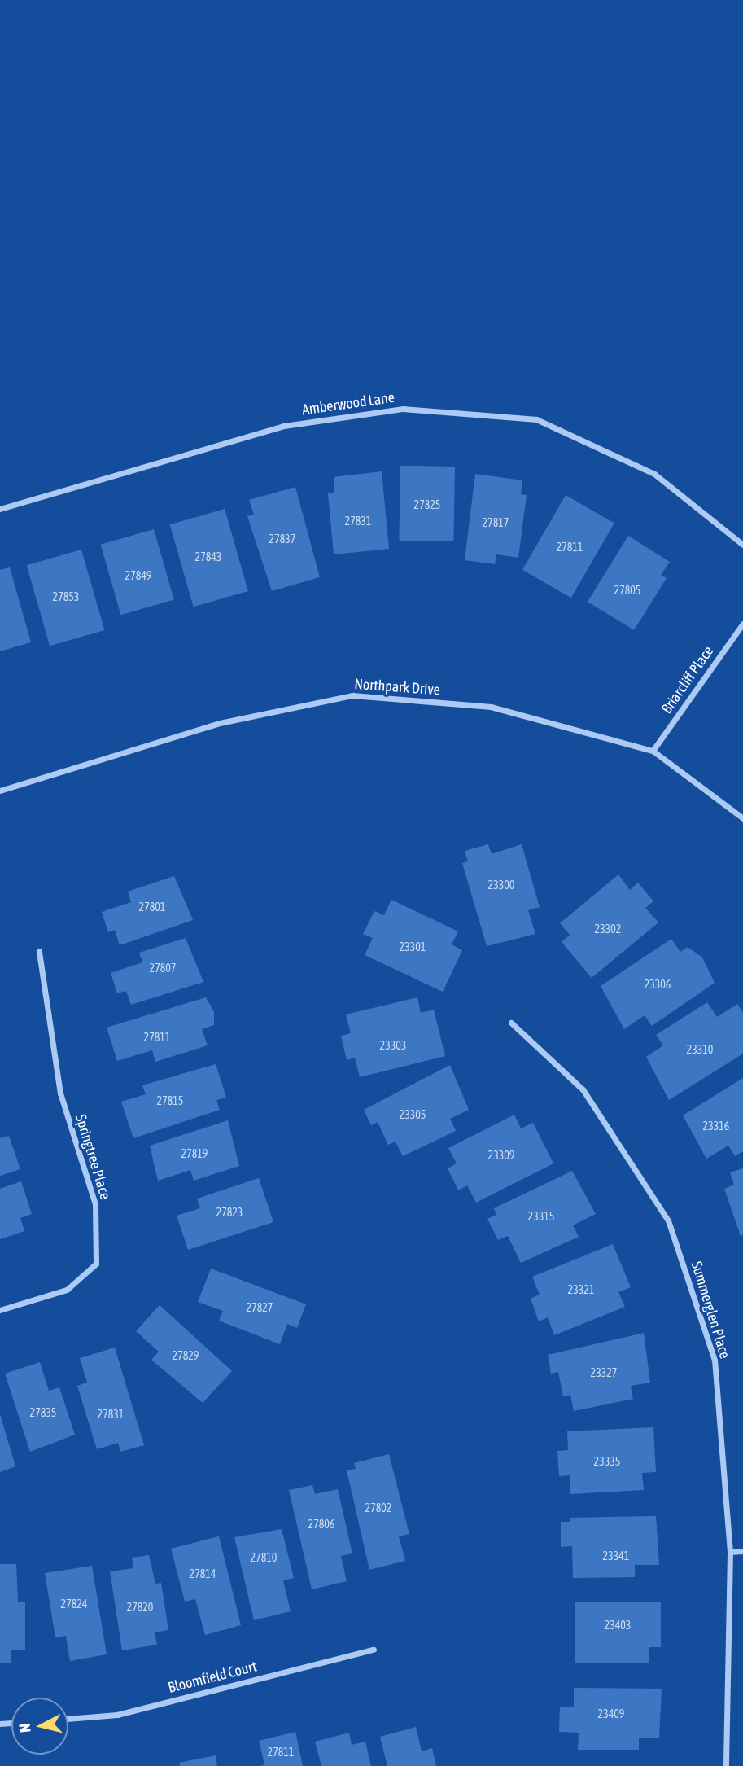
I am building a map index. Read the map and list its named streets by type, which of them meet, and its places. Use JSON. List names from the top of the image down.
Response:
{
  "streets": {
    "street": [
      "Amberwood Lane",
      "Briarcliff Place",
      "Northpark Drive",
      "Springtree Place",
      "Summerglen Place",
      "Bloomfield Court"
    ]
  },
  "crossings": [
    ["Briarcliff Place", "Northpark Drive"]
  ],
  "house_numbers": [
    "27825",
    "27831",
    "27817",
    "27837",
    "27811",
    "27843",
    "27849",
    "27805",
    "27853",
    "23300",
    "27801",
    "23302",
    "23301",
    "27807",
    "23306",
    "27811",
    "23303",
    "23310",
    "27815",
    "23305",
    "23316",
    "27819",
    "23309",
    "27823",
    "23315",
    "23321",
    "27827",
    "27829",
    "23327",
    "27835",
    "27831",
    "23335",
    "27802",
    "27806",
    "23341",
    "27810",
    "27814",
    "27824",
    "27820",
    "23403",
    "23409",
    "27811"
  ],
  "north": "left"
}
